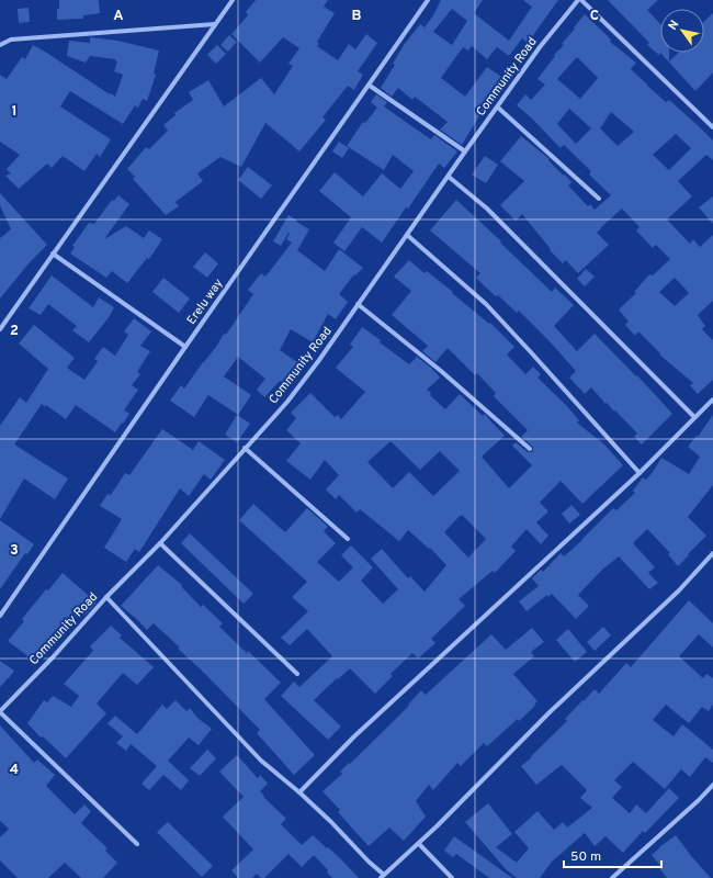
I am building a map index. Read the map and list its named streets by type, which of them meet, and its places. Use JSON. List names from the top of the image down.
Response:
{
  "streets": {
    "street": ["Community Road", "Erelu way"]
  },
  "scale_bar": "50 m",
  "north": "top left",
  "grid": {
    "columns": ["A", "B", "C"],
    "rows": [
      "1",
      "2",
      "3",
      "4"
    ]
  }
}
